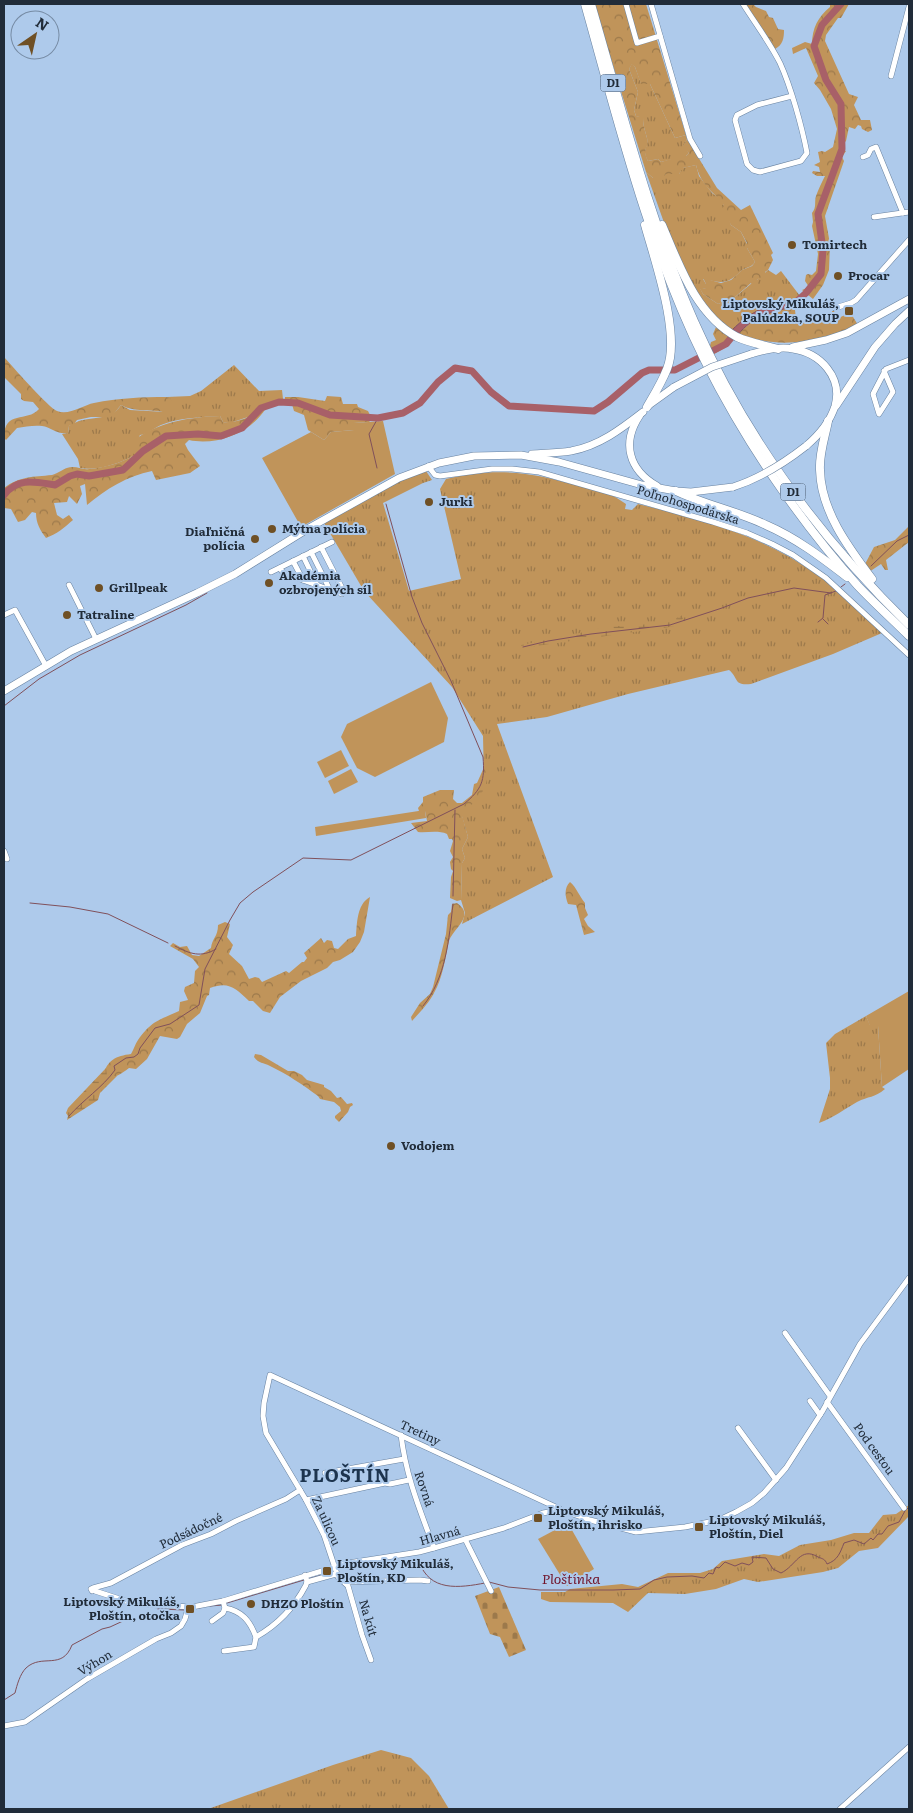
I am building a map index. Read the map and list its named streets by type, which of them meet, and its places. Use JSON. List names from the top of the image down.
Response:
{
  "streets": {
    "highway": ["D1"],
    "street": [
      "Poľnohospodárska",
      "Tretiny",
      "Pod cestou",
      "Rovná",
      "Za ulicou",
      "Podsádočné",
      "Hlavná",
      "Na kút",
      "Výhon"
    ]
  },
  "crossings": [
    ["Tretiny", "Pod cestou"],
    ["Tretiny", "Rovná"],
    ["Tretiny", "Za ulicou"],
    ["Tretiny", "Hlavná"],
    ["Rovná", "Hlavná"],
    ["Za ulicou", "Podsádočné"],
    ["Za ulicou", "Hlavná"],
    ["Podsádočné", "Hlavná"],
    ["Hlavná", "Výhon"]
  ],
  "districts": ["PLOŠTÍN"],
  "water": ["Ploštínka"],
  "places": {
    "other": [
      "Tomirtech",
      "Procar",
      "Jurki",
      "Mýtna polícia",
      "Diaľničná polícia",
      "Akadémia ozbrojených síl",
      "Grillpeak",
      "Tatraline",
      "Vodojem",
      "DHZO Ploštín"
    ],
    "transit": [
      "Liptovský Mikuláš, Palúdzka, SOUP",
      "Liptovský Mikuláš, Ploštín, ihrisko",
      "Liptovský Mikuláš, Ploštín, Diel",
      "Liptovský Mikuláš, Ploštín, KD",
      "Liptovský Mikuláš, Ploštín, otočka"
    ]
  },
  "north": "top right"
}
